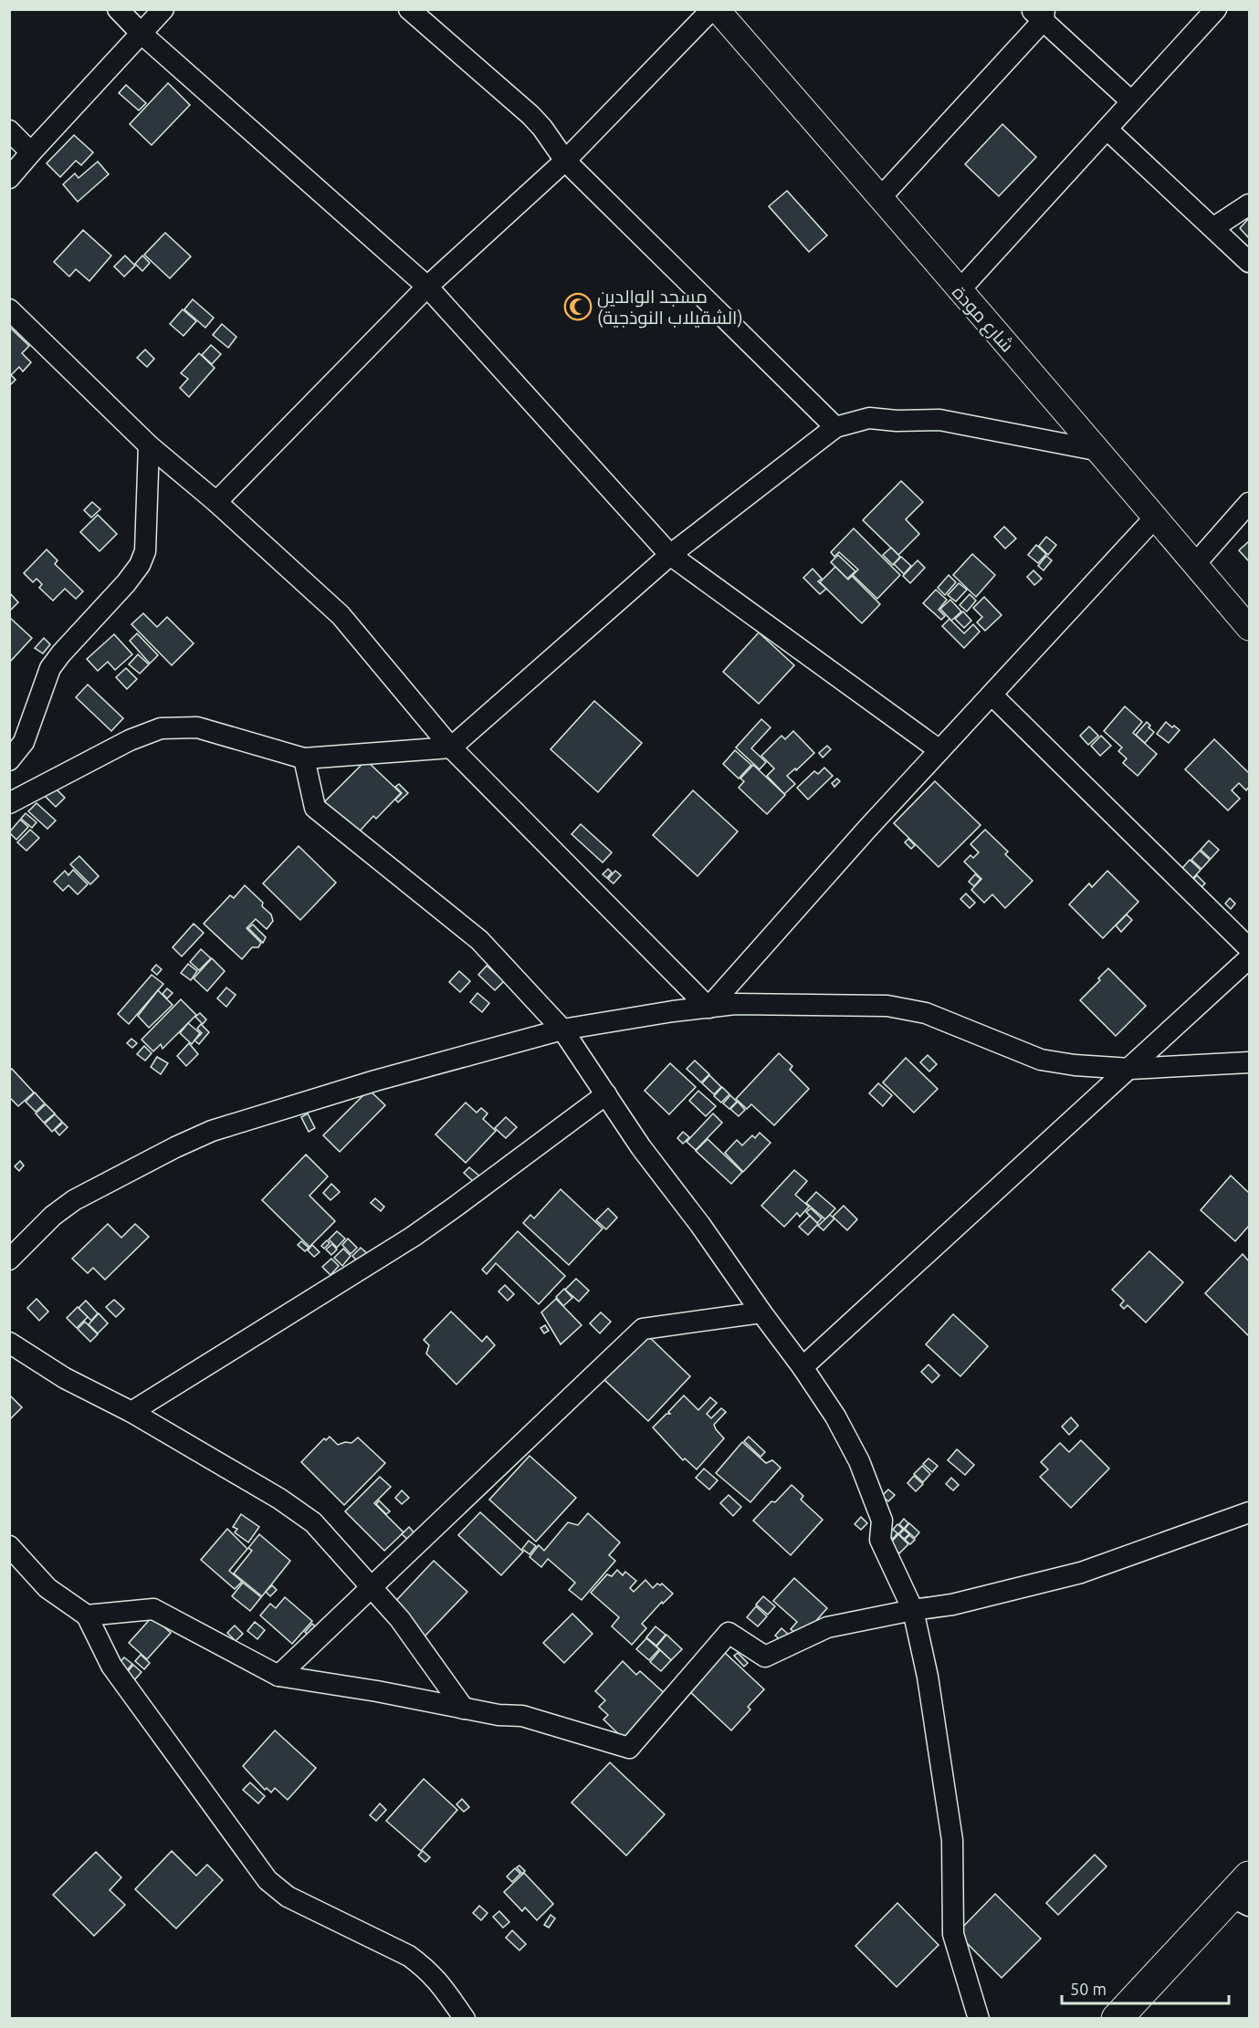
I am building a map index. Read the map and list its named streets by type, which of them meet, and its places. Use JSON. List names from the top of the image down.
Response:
{
  "streets": {
    "street": ["شارع مودة"]
  },
  "places": {
    "mosque": ["مسجد الوالدين (الشقيلاب النوذجية)"]
  },
  "scale_bar": "50 m"
}
